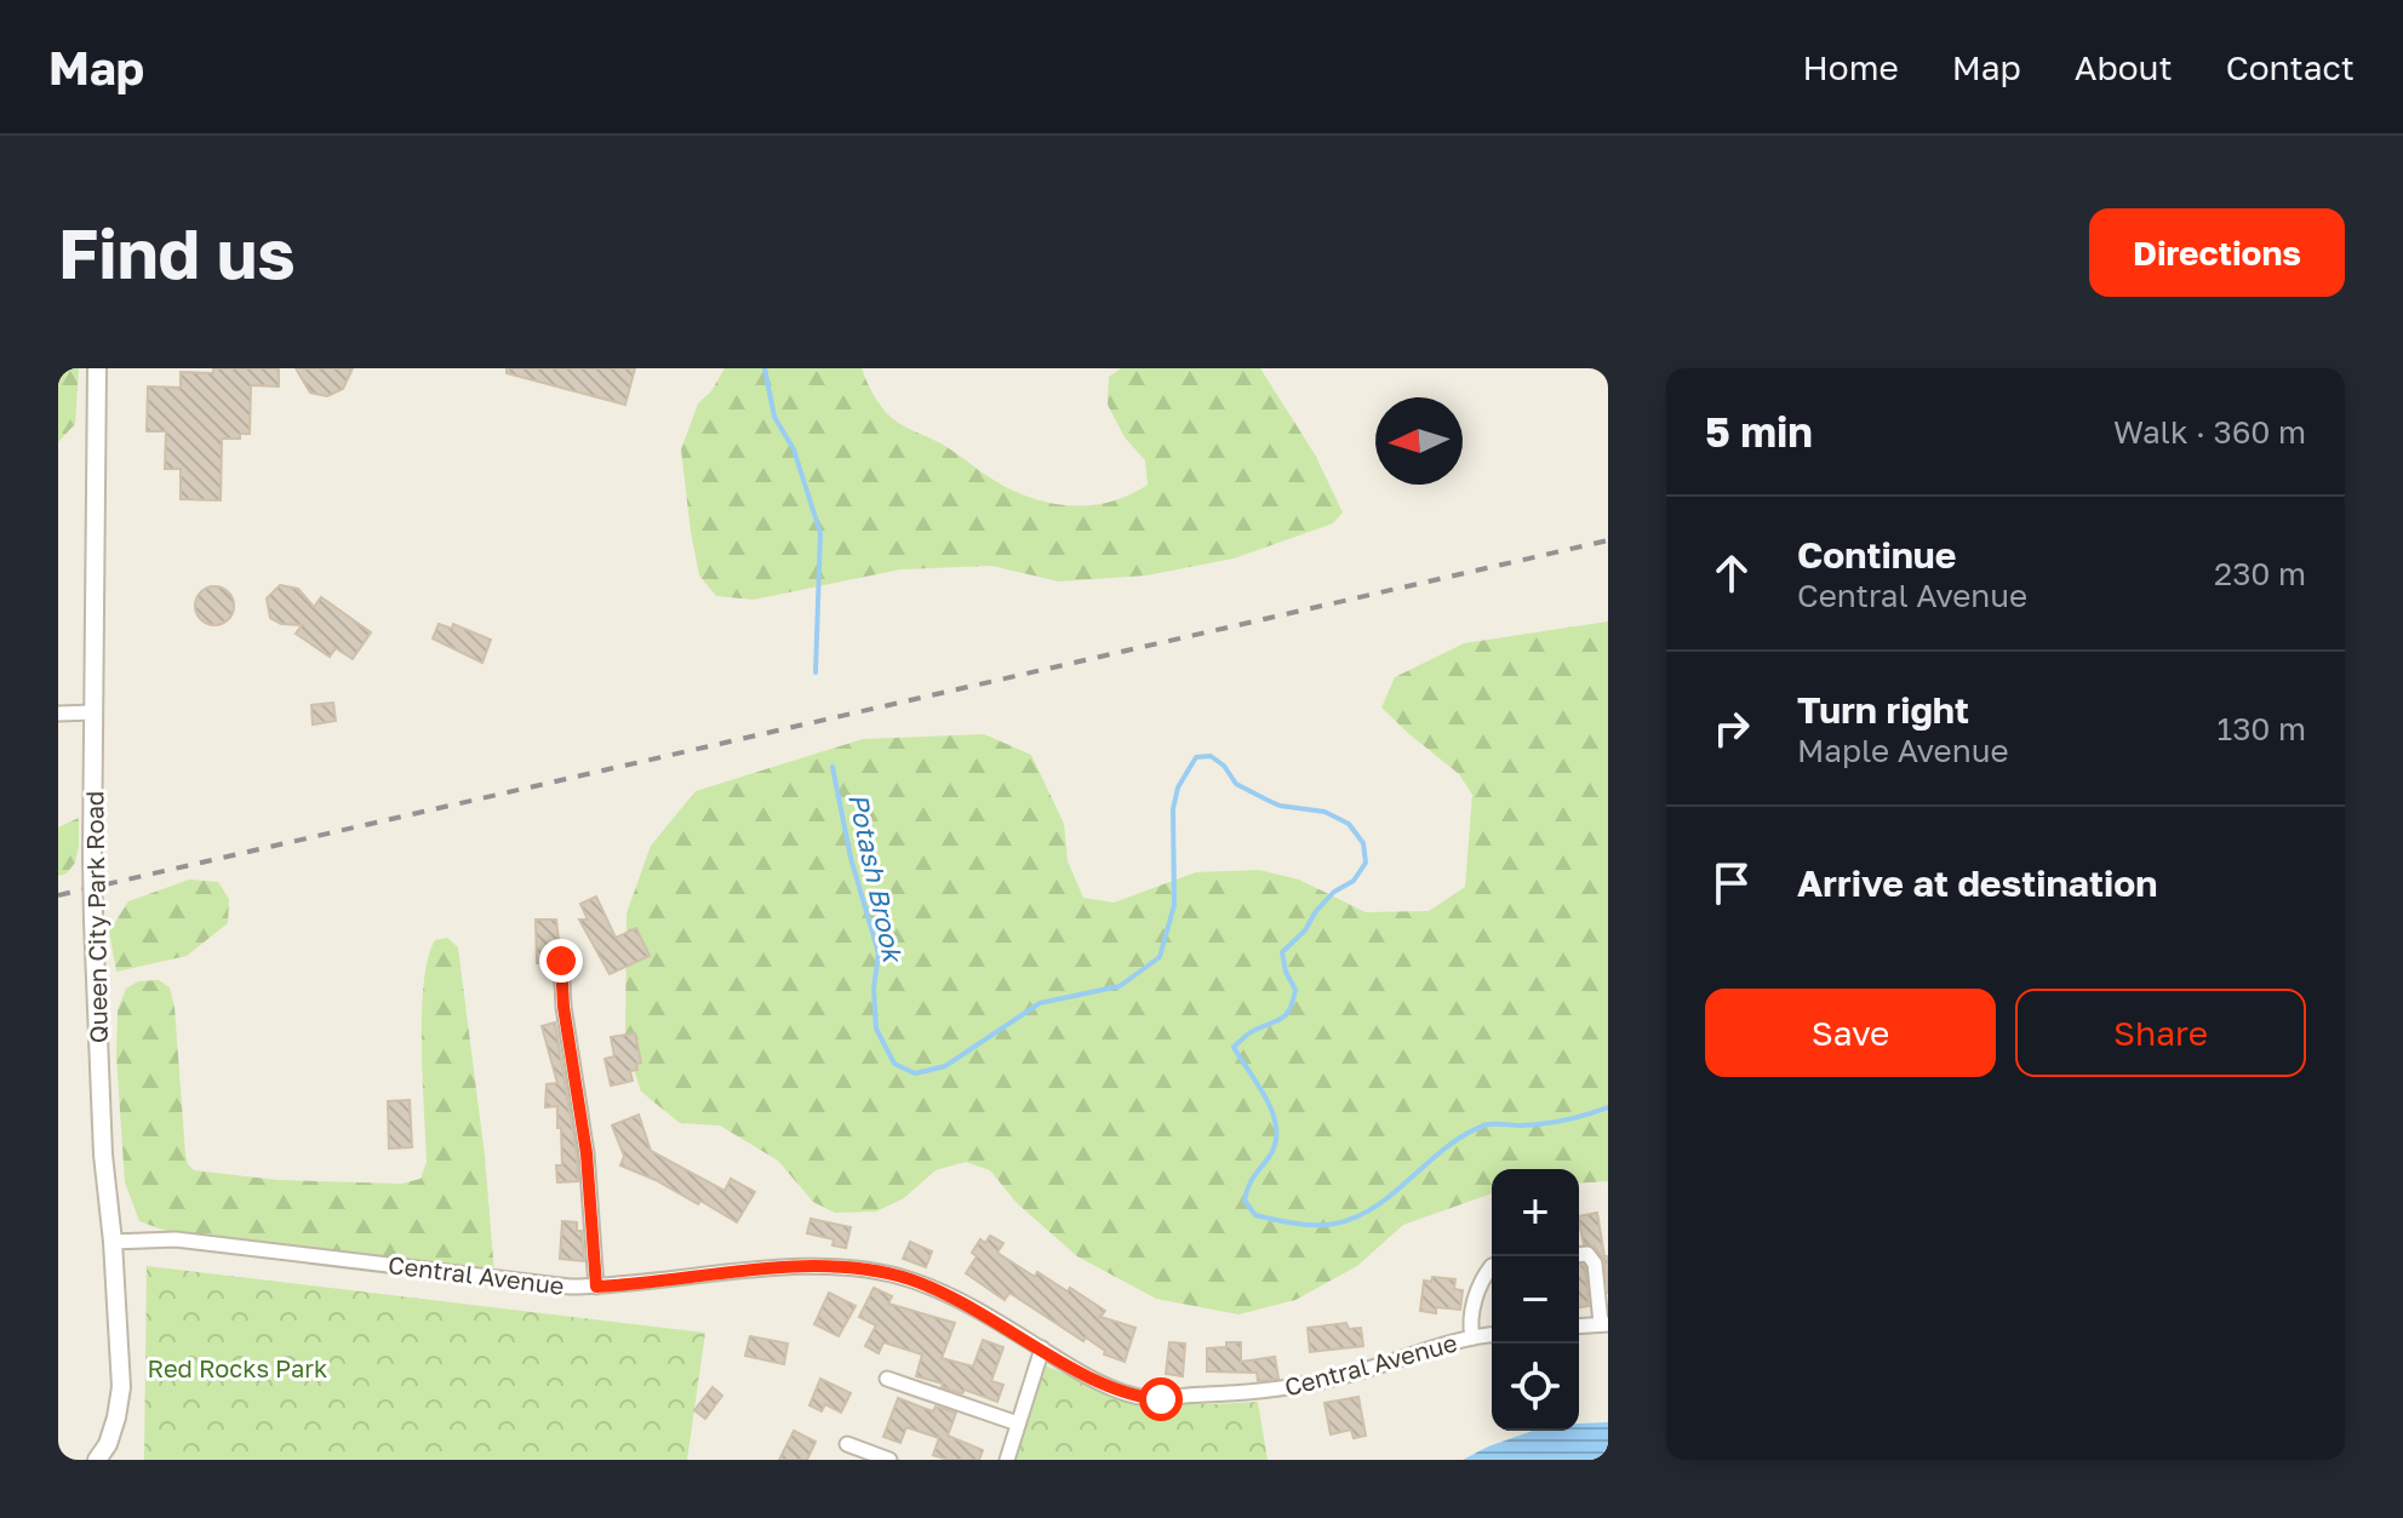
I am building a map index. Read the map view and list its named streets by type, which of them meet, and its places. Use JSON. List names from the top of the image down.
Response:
{
  "streets": {
    "street": ["Queen City Park Road", "Central Avenue"]
  },
  "crossings": [
    ["Queen City Park Road", "Central Avenue"]
  ],
  "water": ["Potash Brook"],
  "parks": ["Red Rocks Park"],
  "north": "left",
  "page": {
    "header": "Map",
    "nav": [
      "Home",
      "Map",
      "About",
      "Contact"
    ],
    "buttons": [
      "Directions",
      ["Save", "Share"]
    ],
    "title": "Find us",
    "heading": ["5 min", "Walk · 360 m"],
    "list": [
      ["Continue", "Central Avenue", "230 m"],
      ["Turn right", "Maple Avenue", "130 m"],
      "Arrive at destination"
    ],
    "map_buttons": ["+", "−"]
  }
}
